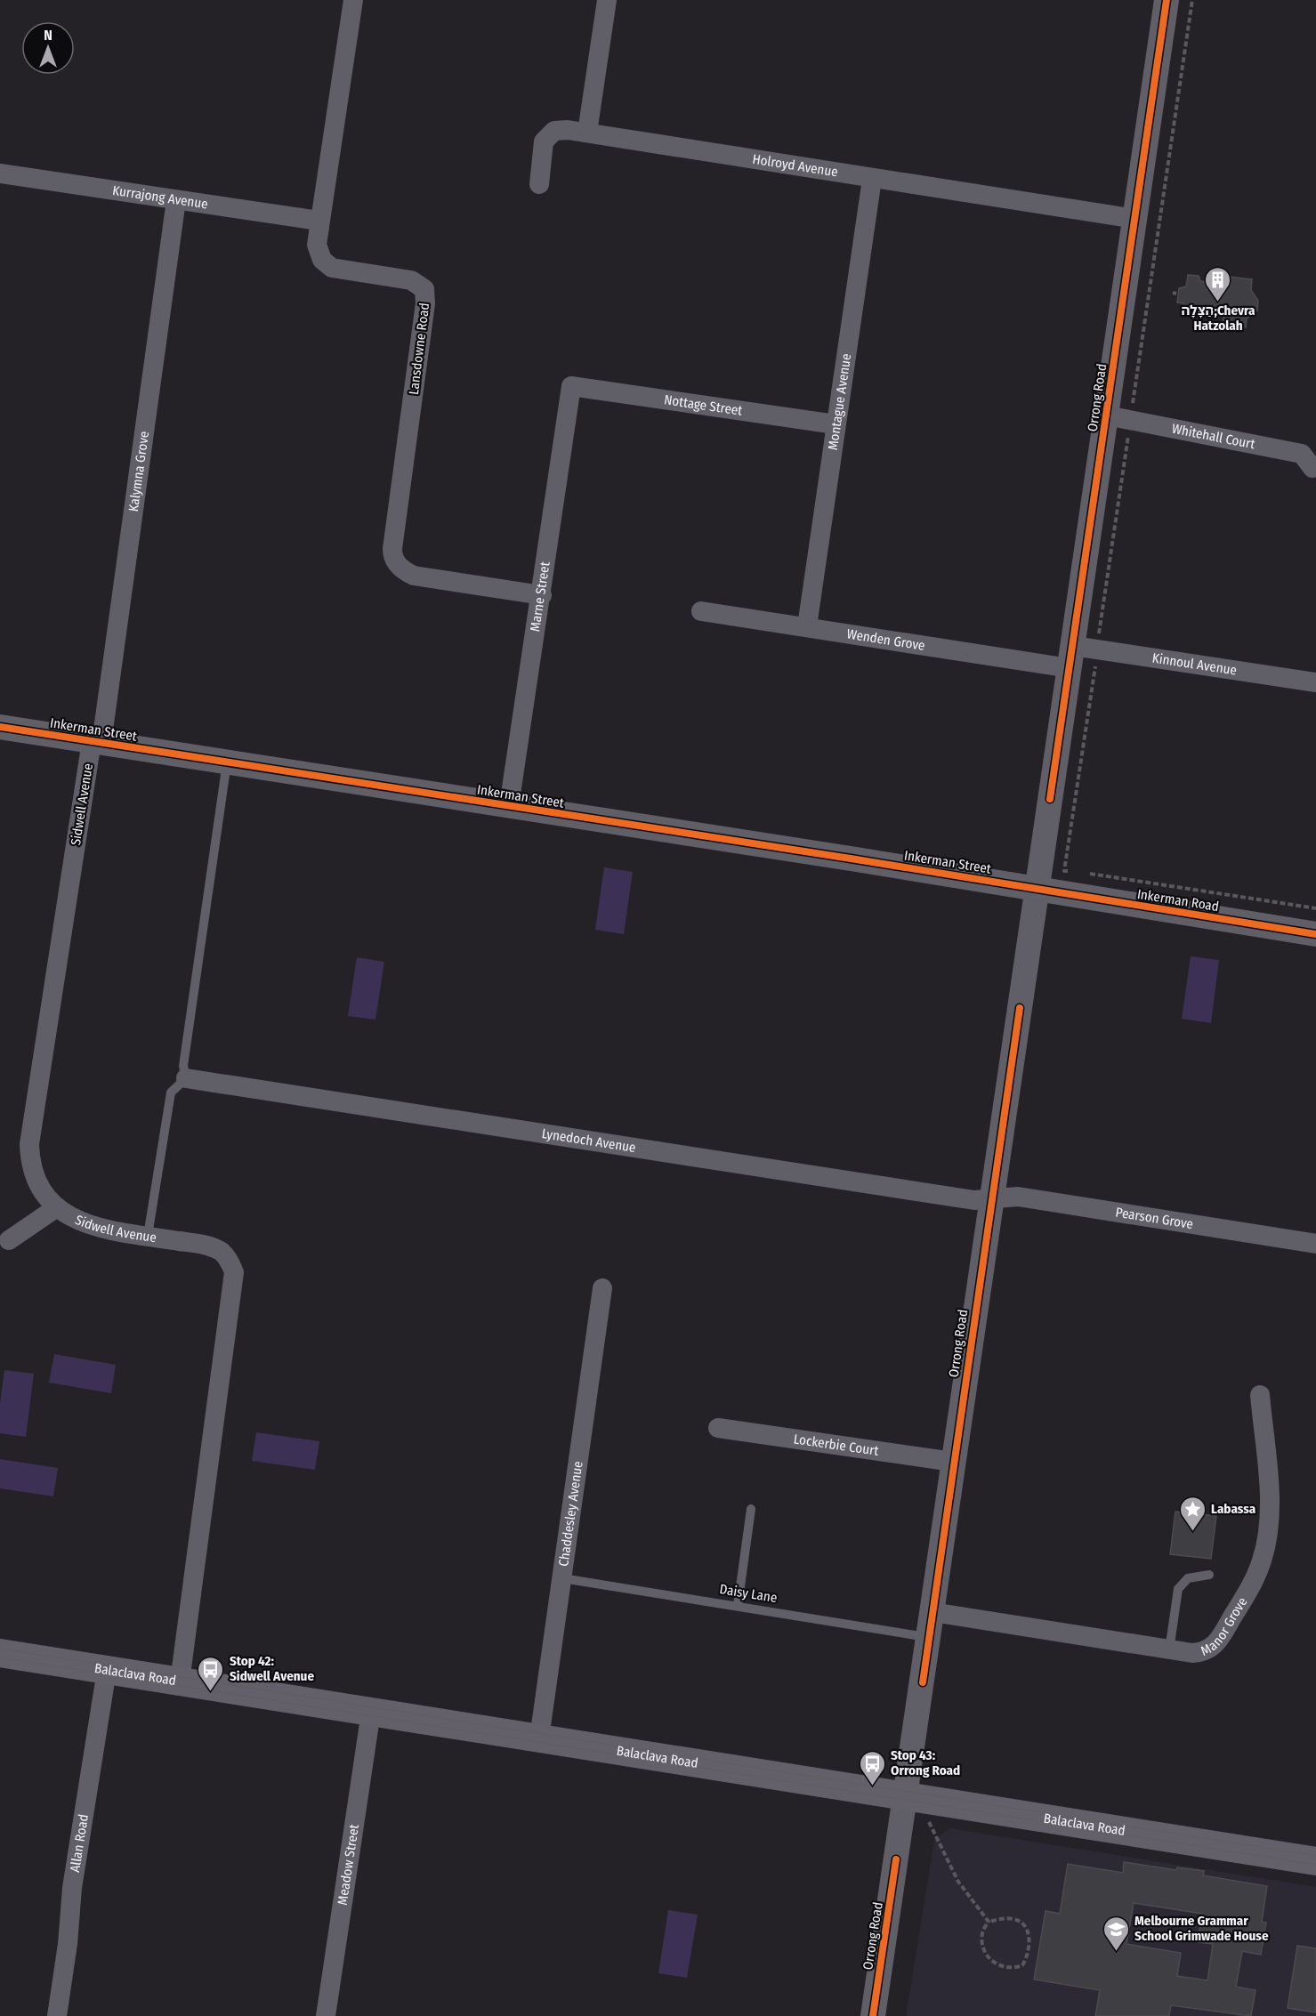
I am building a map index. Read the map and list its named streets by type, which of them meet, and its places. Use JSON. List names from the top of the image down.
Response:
{
  "streets": {
    "main road": ["Balaclava Road"],
    "street": [
      "Holroyd Avenue",
      "Kurrajong Avenue",
      "Lansdowne Road",
      "Orrong Road",
      "Montague Avenue",
      "Nottage Street",
      "Whitehall Court",
      "Kalymna Grove",
      "Marne Street",
      "Wenden Grove",
      "Kinnoul Avenue",
      "Inkerman Street",
      "Sidwell Avenue",
      "Inkerman Road",
      "Lynedoch Avenue",
      "Pearson Grove",
      "Lockerbie Court",
      "Chaddesley Avenue",
      "Manor Grove",
      "Allan Road",
      "Meadow Street"
    ],
    "lane": ["Daisy Lane"]
  },
  "crossings": [
    ["Holroyd Avenue", "Orrong Road"],
    ["Holroyd Avenue", "Montague Avenue"],
    ["Kurrajong Avenue", "Lansdowne Road"],
    ["Kurrajong Avenue", "Kalymna Grove"],
    ["Lansdowne Road", "Marne Street"],
    ["Orrong Road", "Whitehall Court"],
    ["Orrong Road", "Wenden Grove"],
    ["Orrong Road", "Kinnoul Avenue"],
    ["Orrong Road", "Inkerman Street"],
    ["Orrong Road", "Inkerman Road"],
    ["Orrong Road", "Lynedoch Avenue"],
    ["Orrong Road", "Pearson Grove"],
    ["Orrong Road", "Lockerbie Court"],
    ["Orrong Road", "Daisy Lane"],
    ["Orrong Road", "Manor Grove"],
    ["Orrong Road", "Balaclava Road"],
    ["Montague Avenue", "Nottage Street"],
    ["Montague Avenue", "Wenden Grove"],
    ["Nottage Street", "Marne Street"],
    ["Kalymna Grove", "Inkerman Street"],
    ["Kalymna Grove", "Sidwell Avenue"],
    ["Marne Street", "Inkerman Street"],
    ["Wenden Grove", "Kinnoul Avenue"],
    ["Inkerman Street", "Sidwell Avenue"],
    ["Inkerman Street", "Inkerman Road"],
    ["Sidwell Avenue", "Balaclava Road"],
    ["Lynedoch Avenue", "Pearson Grove"],
    ["Chaddesley Avenue", "Daisy Lane"],
    ["Chaddesley Avenue", "Balaclava Road"],
    ["Balaclava Road", "Allan Road"],
    ["Balaclava Road", "Meadow Street"]
  ],
  "places": {
    "building": ["הַצָּלָה;Chevra Hatzolah"],
    "place": ["Labassa"],
    "bus stop": ["Stop 42: Sidwell Avenue", "Stop 43: Orrong Road"],
    "school or university": ["Melbourne Grammar School Grimwade House"]
  },
  "north": "top"
}
